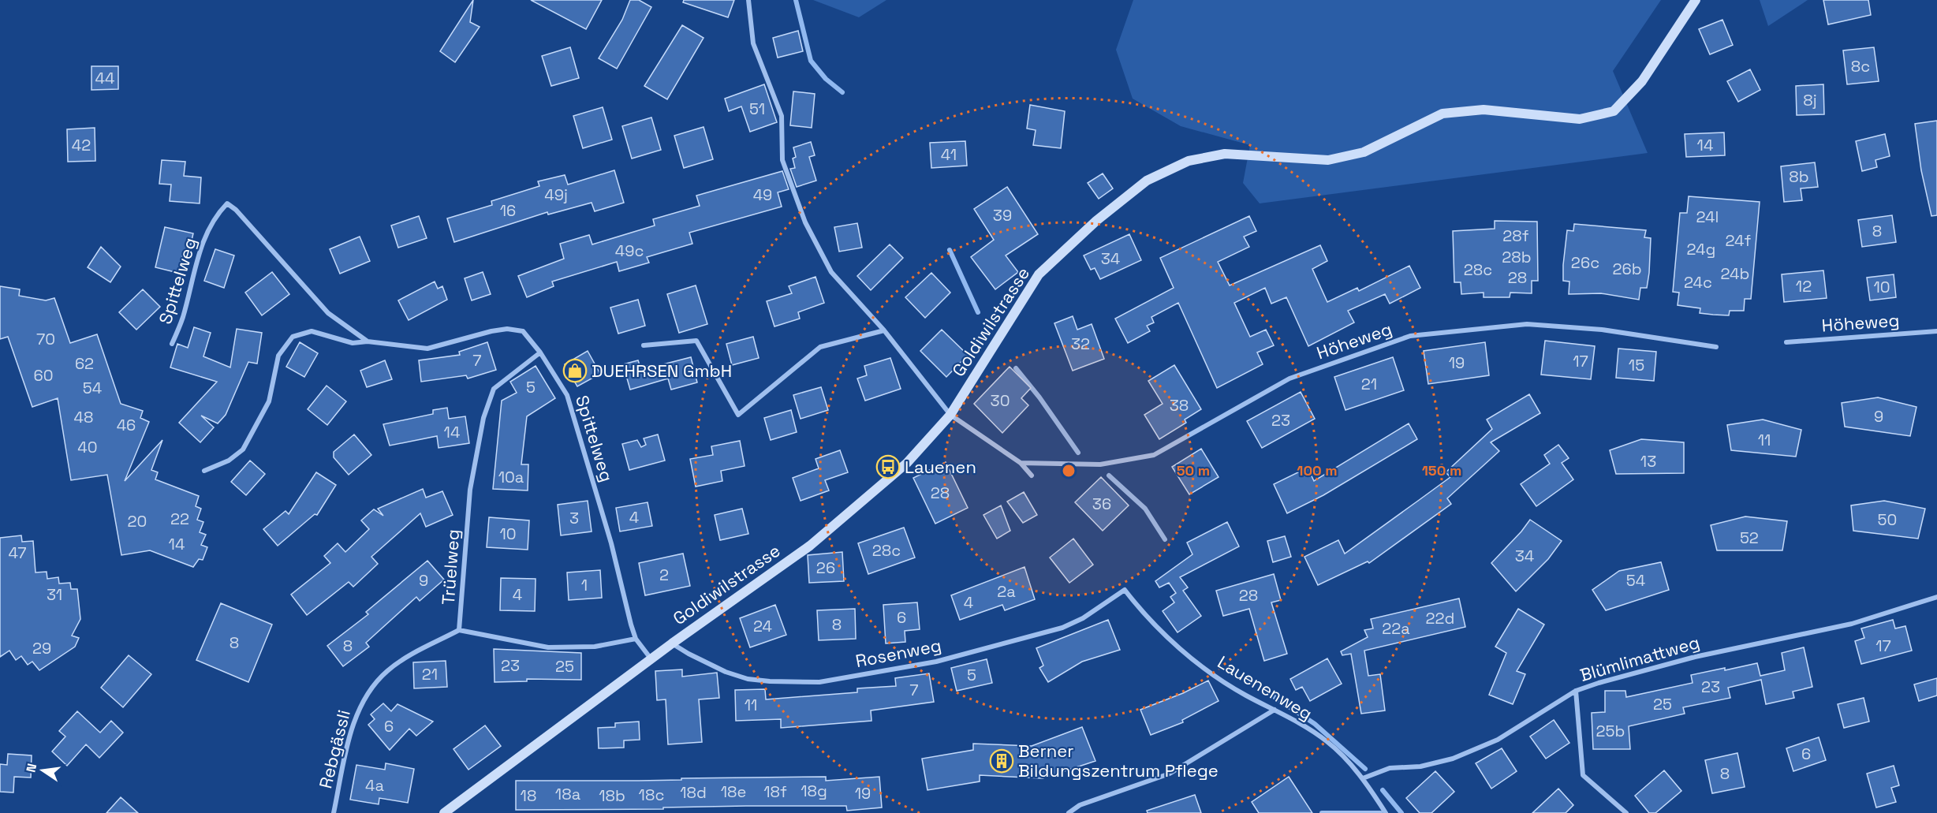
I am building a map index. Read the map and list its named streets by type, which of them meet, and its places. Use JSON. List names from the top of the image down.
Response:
{
  "streets": {
    "street": [
      "Spittelweg",
      "Goldiwilstrasse",
      "Höheweg",
      "Trüelweg",
      "Rosenweg",
      "Blümlimattweg",
      "Lauenenweg",
      "Rebgässli"
    ]
  },
  "crossings": [
    ["Spittelweg", "Goldiwilstrasse"],
    ["Spittelweg", "Trüelweg"],
    ["Goldiwilstrasse", "Rosenweg"],
    ["Trüelweg", "Rebgässli"],
    ["Rosenweg", "Lauenenweg"],
    ["Blümlimattweg", "Lauenenweg"]
  ],
  "places": {
    "shop": ["DUEHRSEN GmbH"],
    "bus stop": ["Lauenen"],
    "building": ["Berner Bildungszentrum Pflege"]
  },
  "house_numbers": [
    "8c",
    "44",
    "8j",
    "51",
    "42",
    "14",
    "41",
    "8b",
    "49j",
    "49",
    "16",
    "39",
    "24l",
    "8",
    "28f",
    "24f",
    "24g",
    "49c",
    "28b",
    "34",
    "26c",
    "26b",
    "28c",
    "24b",
    "28",
    "24c",
    "12",
    "10",
    "70",
    "32",
    "7",
    "17",
    "19",
    "62",
    "15",
    "60",
    "21",
    "5",
    "54",
    "30",
    "38",
    "9",
    "48",
    "23",
    "46",
    "14",
    "11",
    "40",
    "13",
    "10a",
    "28",
    "36",
    "4",
    "3",
    "22",
    "50",
    "20",
    "10",
    "52",
    "14",
    "28c",
    "47",
    "34",
    "26",
    "2",
    "9",
    "54",
    "1",
    "2a",
    "31",
    "4",
    "28",
    "4",
    "6",
    "22d",
    "8",
    "24",
    "22a",
    "8",
    "8",
    "17",
    "29",
    "23",
    "25",
    "21",
    "5",
    "23",
    "7",
    "25",
    "11",
    "6",
    "25b",
    "6",
    "8",
    "4a",
    "18g",
    "18e",
    "18f",
    "18d",
    "19",
    "18a",
    "18c",
    "18",
    "18b"
  ],
  "north": "left",
  "rings": ["50 m", "100 m", "150 m"]
}
